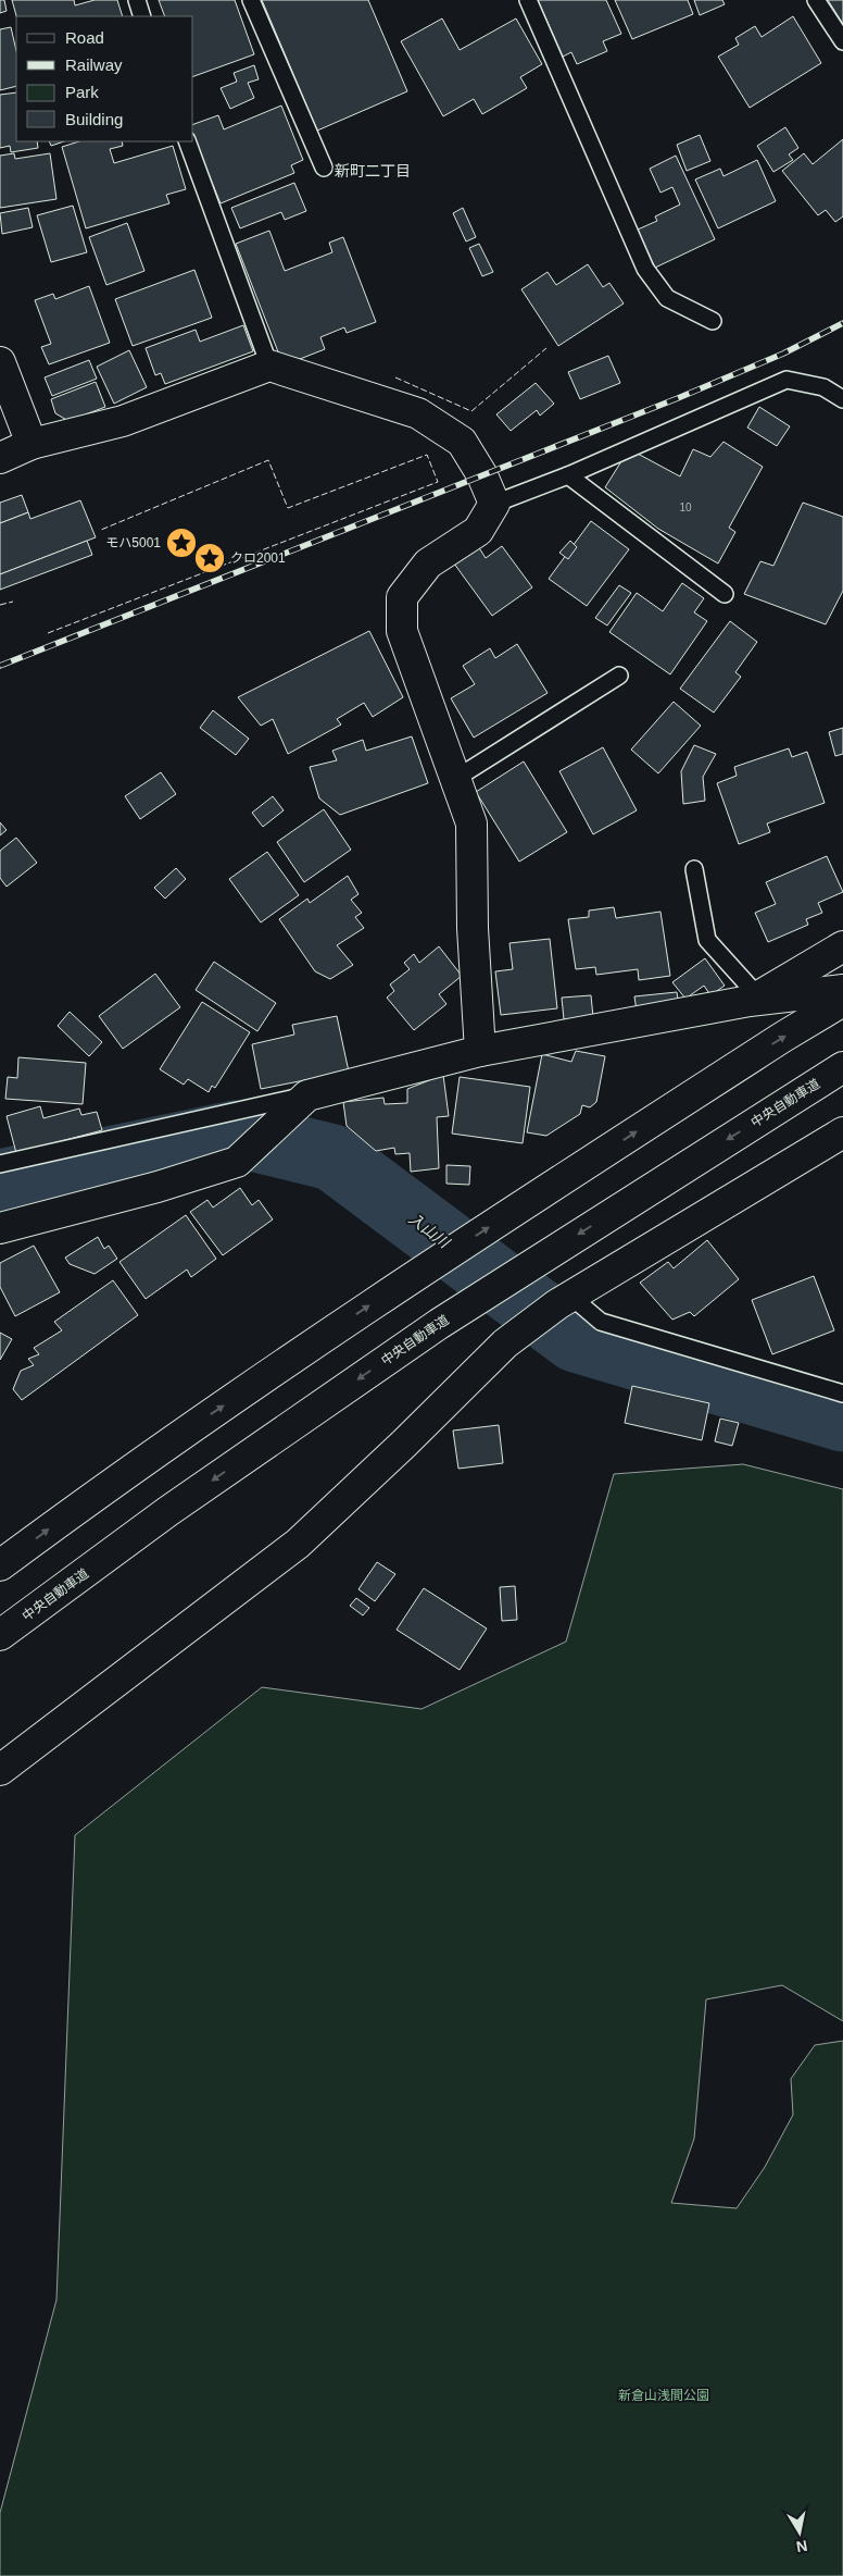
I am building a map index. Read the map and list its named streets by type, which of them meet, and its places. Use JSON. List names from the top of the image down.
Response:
{
  "streets": {
    "main road": ["中央自動車道"]
  },
  "districts": ["新町二丁目"],
  "water": ["入山川"],
  "parks": ["新倉山浅間公園"],
  "places": {
    "place": ["モハ5001", "クロ2001"]
  },
  "house_numbers": ["10"],
  "legend": [
    "Road",
    "Railway",
    "Park",
    "Building"
  ],
  "north": "bottom"
}
